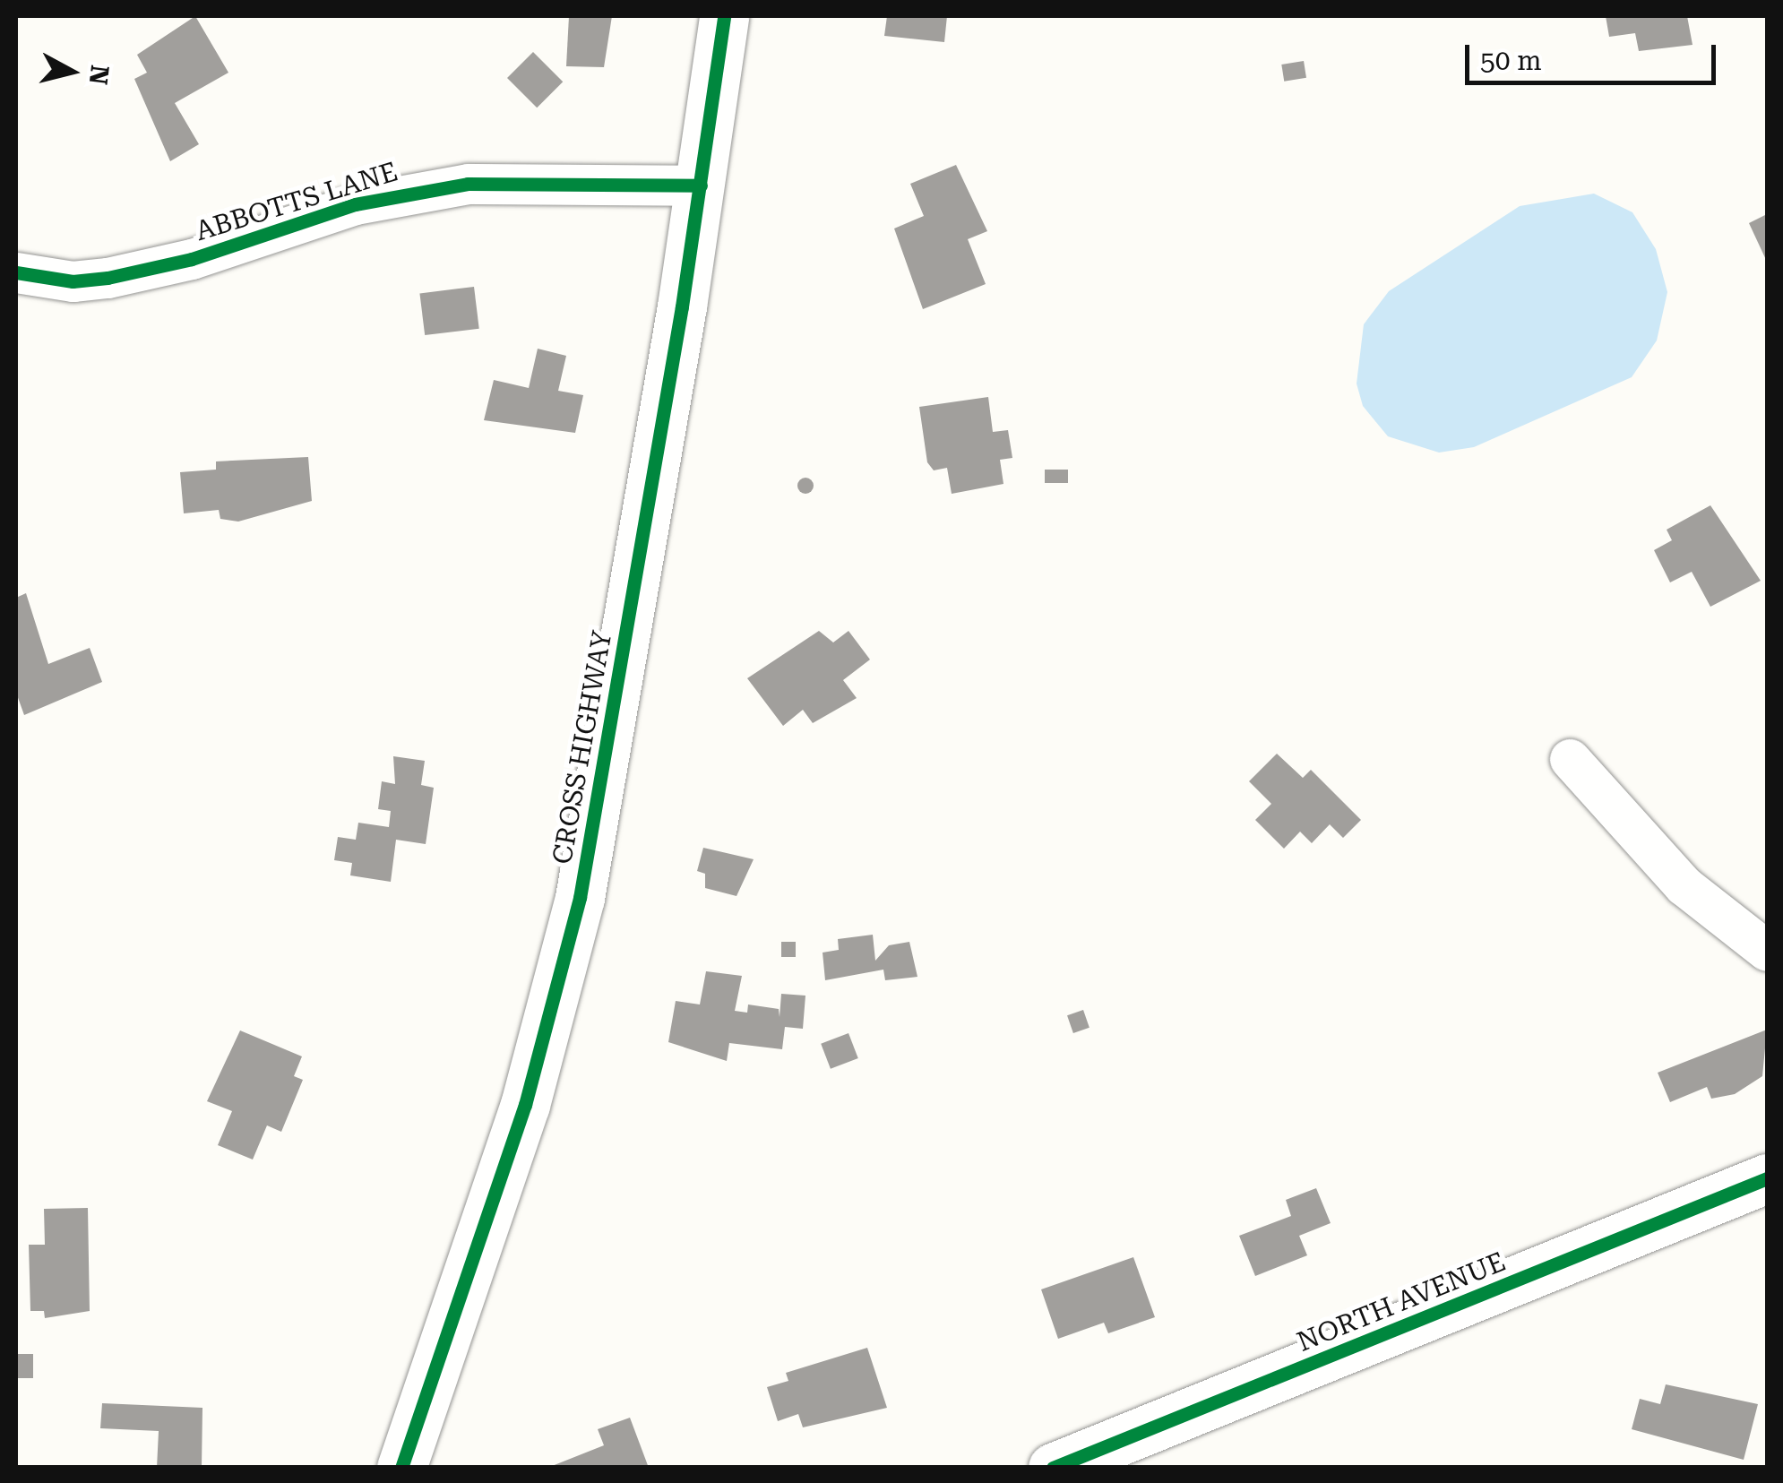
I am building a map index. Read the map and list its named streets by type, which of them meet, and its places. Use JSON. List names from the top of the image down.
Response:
{
  "streets": {
    "street": ["ABBOTTS LANE", "CROSS HIGHWAY", "NORTH AVENUE"]
  },
  "crossings": [
    ["ABBOTTS LANE", "CROSS HIGHWAY"]
  ],
  "scale_bar": "50 m",
  "north": "right"
}
